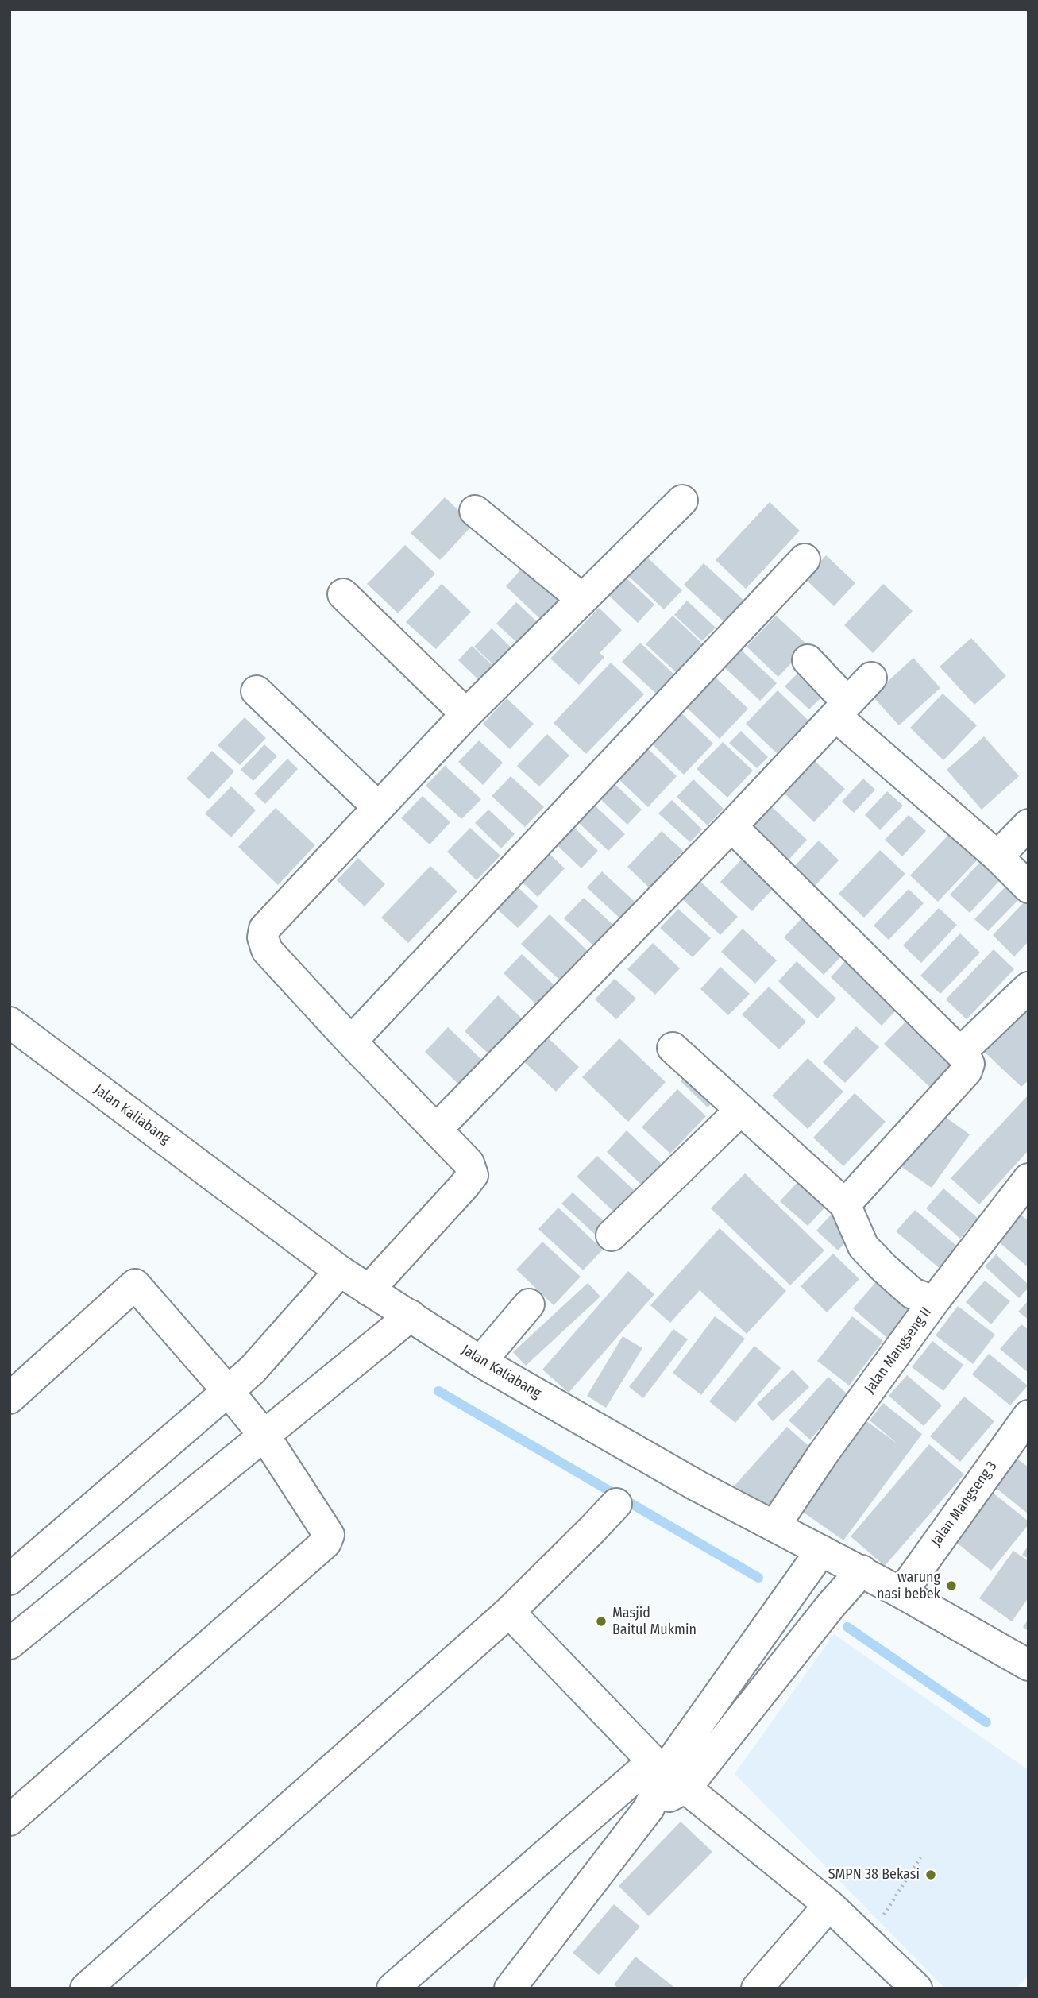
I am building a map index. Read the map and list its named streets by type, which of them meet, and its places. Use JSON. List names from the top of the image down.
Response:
{
  "streets": {
    "street": ["Jalan Kaliabang", "Jalan Mangseng II", "Jalan Mangseng 3"]
  },
  "crossings": [
    ["Jalan Kaliabang", "Jalan Mangseng II"],
    ["Jalan Kaliabang", "Jalan Mangseng 3"]
  ],
  "places": ["warung nasi bebek", "Masjid Baitul Mukmin", "SMPN 38 Bekasi"]
}
